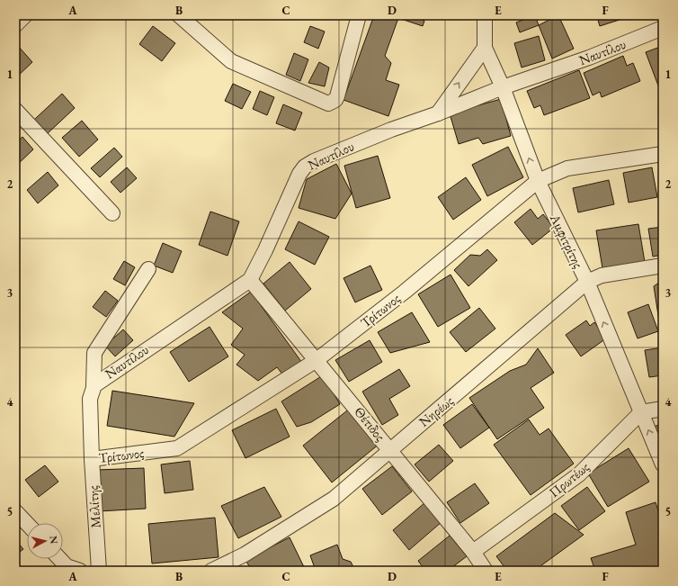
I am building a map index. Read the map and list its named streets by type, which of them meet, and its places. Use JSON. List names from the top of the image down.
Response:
{
  "streets": {
    "street": [
      "Ναυτίλου",
      "Αμφιτρίτης",
      "Τρίτωνος",
      "Νηρέως",
      "Θέτιδος",
      "Πρωτέως",
      "Μελίτης"
    ]
  },
  "crossings": [
    ["Ναυτίλου", "Αμφιτρίτης"],
    ["Ναυτίλου", "Θέτιδος"],
    ["Ναυτίλου", "Μελίτης"],
    ["Αμφιτρίτης", "Τρίτωνος"],
    ["Αμφιτρίτης", "Νηρέως"],
    ["Αμφιτρίτης", "Πρωτέως"],
    ["Τρίτωνος", "Θέτιδος"],
    ["Τρίτωνος", "Μελίτης"],
    ["Νηρέως", "Θέτιδος"],
    ["Θέτιδος", "Πρωτέως"]
  ],
  "one_way": ["Αμφιτρίτης"],
  "north": "right",
  "grid": {
    "columns": [
      "A",
      "B",
      "C",
      "D",
      "E",
      "F"
    ],
    "rows": [
      "1",
      "2",
      "3",
      "4",
      "5"
    ]
  }
}
